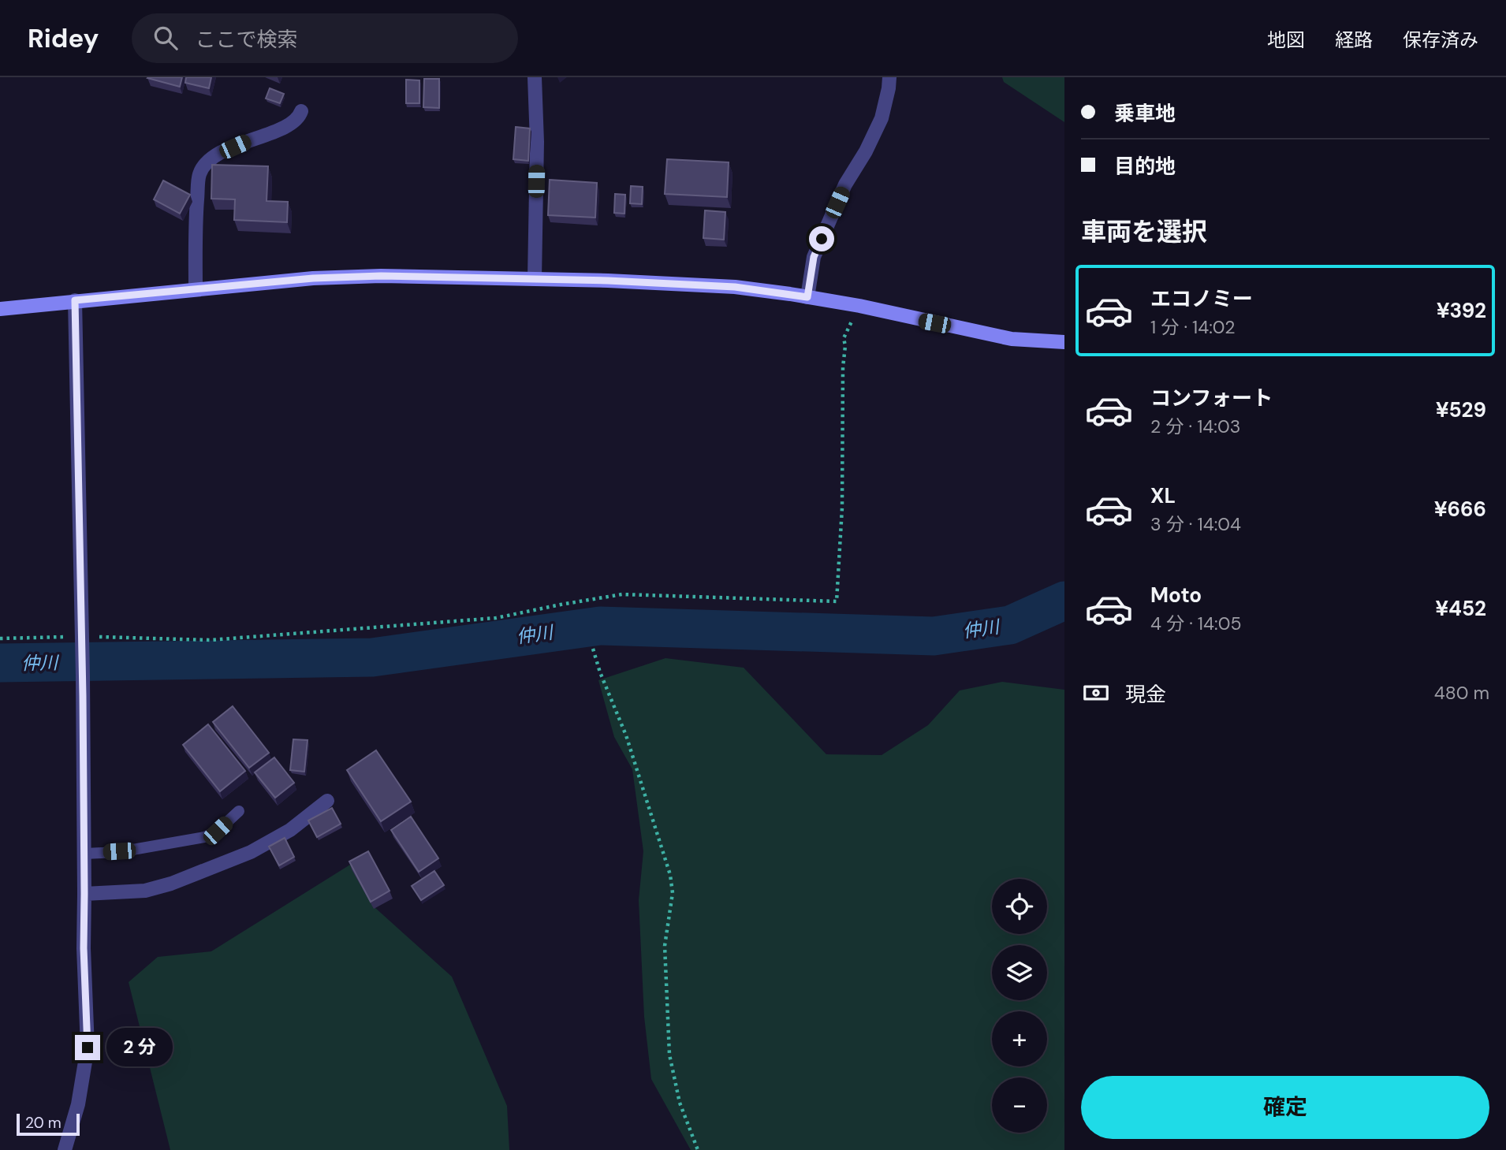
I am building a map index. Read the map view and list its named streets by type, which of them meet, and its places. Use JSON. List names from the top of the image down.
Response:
{
  "water": ["仲川"],
  "scale_bar": "20 m",
  "page": {
    "header": "Ridey",
    "search": "ここで検索",
    "nav": ["地図", "経路", "保存済み"],
    "banner": ["乗車地", "目的地"],
    "heading": "車両を選択",
    "list": [
      {
        "name": "エコノミー",
        "note": "1 分 · 14:02",
        "value": "¥392"
      },
      {
        "name": "コンフォート",
        "note": "2 分 · 14:03",
        "value": "¥529"
      },
      {
        "name": "XL",
        "note": "3 分 · 14:04",
        "value": "¥666"
      },
      {
        "name": "Moto",
        "note": "4 分 · 14:05",
        "value": "¥452"
      }
    ],
    "pay": ["現金", "480 m"],
    "map_buttons": ["+", "−"],
    "bubble": "2 分",
    "buttons": "確定",
    "scale": "20 m"
  }
}
